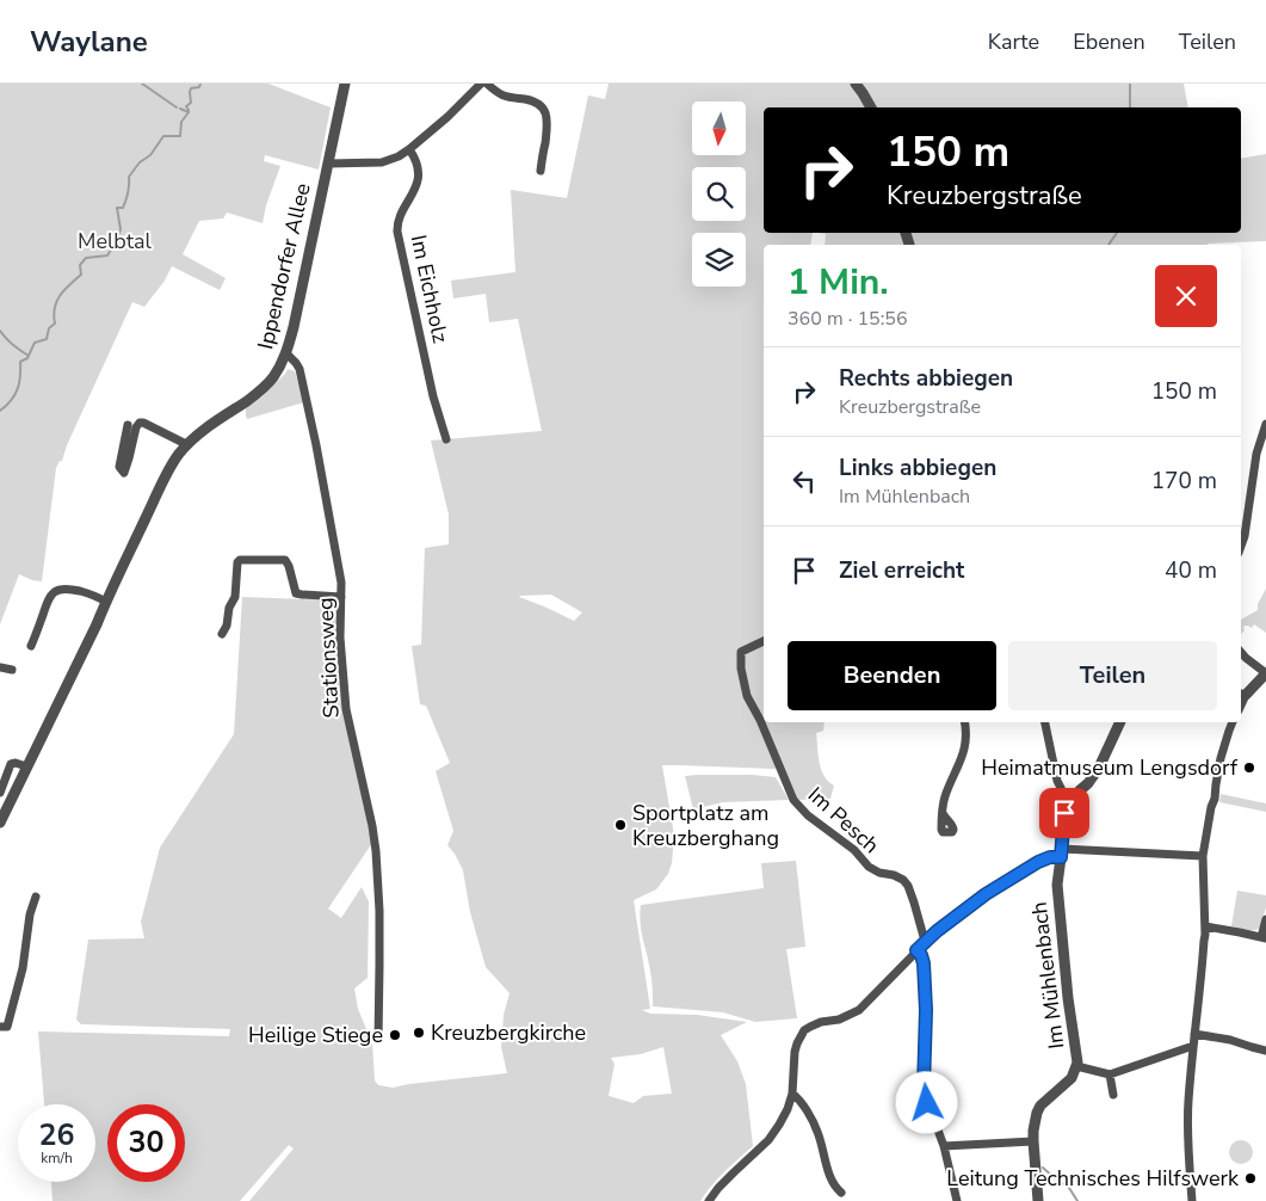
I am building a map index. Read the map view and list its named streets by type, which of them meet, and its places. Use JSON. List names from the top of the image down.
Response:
{
  "streets": {
    "street": [
      "Ippendorfer Allee",
      "Im Eichholz",
      "Stationsweg",
      "Im Pesch",
      "Im Mühlenbach"
    ]
  },
  "crossings": [
    ["Ippendorfer Allee", "Stationsweg"]
  ],
  "parks": ["Melbtal"],
  "places": [
    "Heimatmuseum Lengsdorf",
    "Sportplatz am Kreuzberghang",
    "Kreuzbergkirche",
    "Heilige Stiege",
    "Leitung Technisches Hilfswerk"
  ],
  "north": "bottom",
  "page": {
    "header": "Waylane",
    "nav": ["Karte", "Ebenen", "Teilen"],
    "turn": ["150 m", "Kreuzbergstraße"],
    "heading": ["1 Min.", "360 m · 15:56"],
    "list": [
      {
        "name": "Rechts abbiegen",
        "note": "Kreuzbergstraße",
        "value": "150 m"
      },
      {
        "name": "Links abbiegen",
        "note": "Im Mühlenbach",
        "value": "170 m"
      },
      {
        "name": "Ziel erreicht",
        "value": "40 m"
      }
    ],
    "buttons": ["Beenden", "Teilen"],
    "speed": "26 km/h",
    "limit": "30"
  }
}
